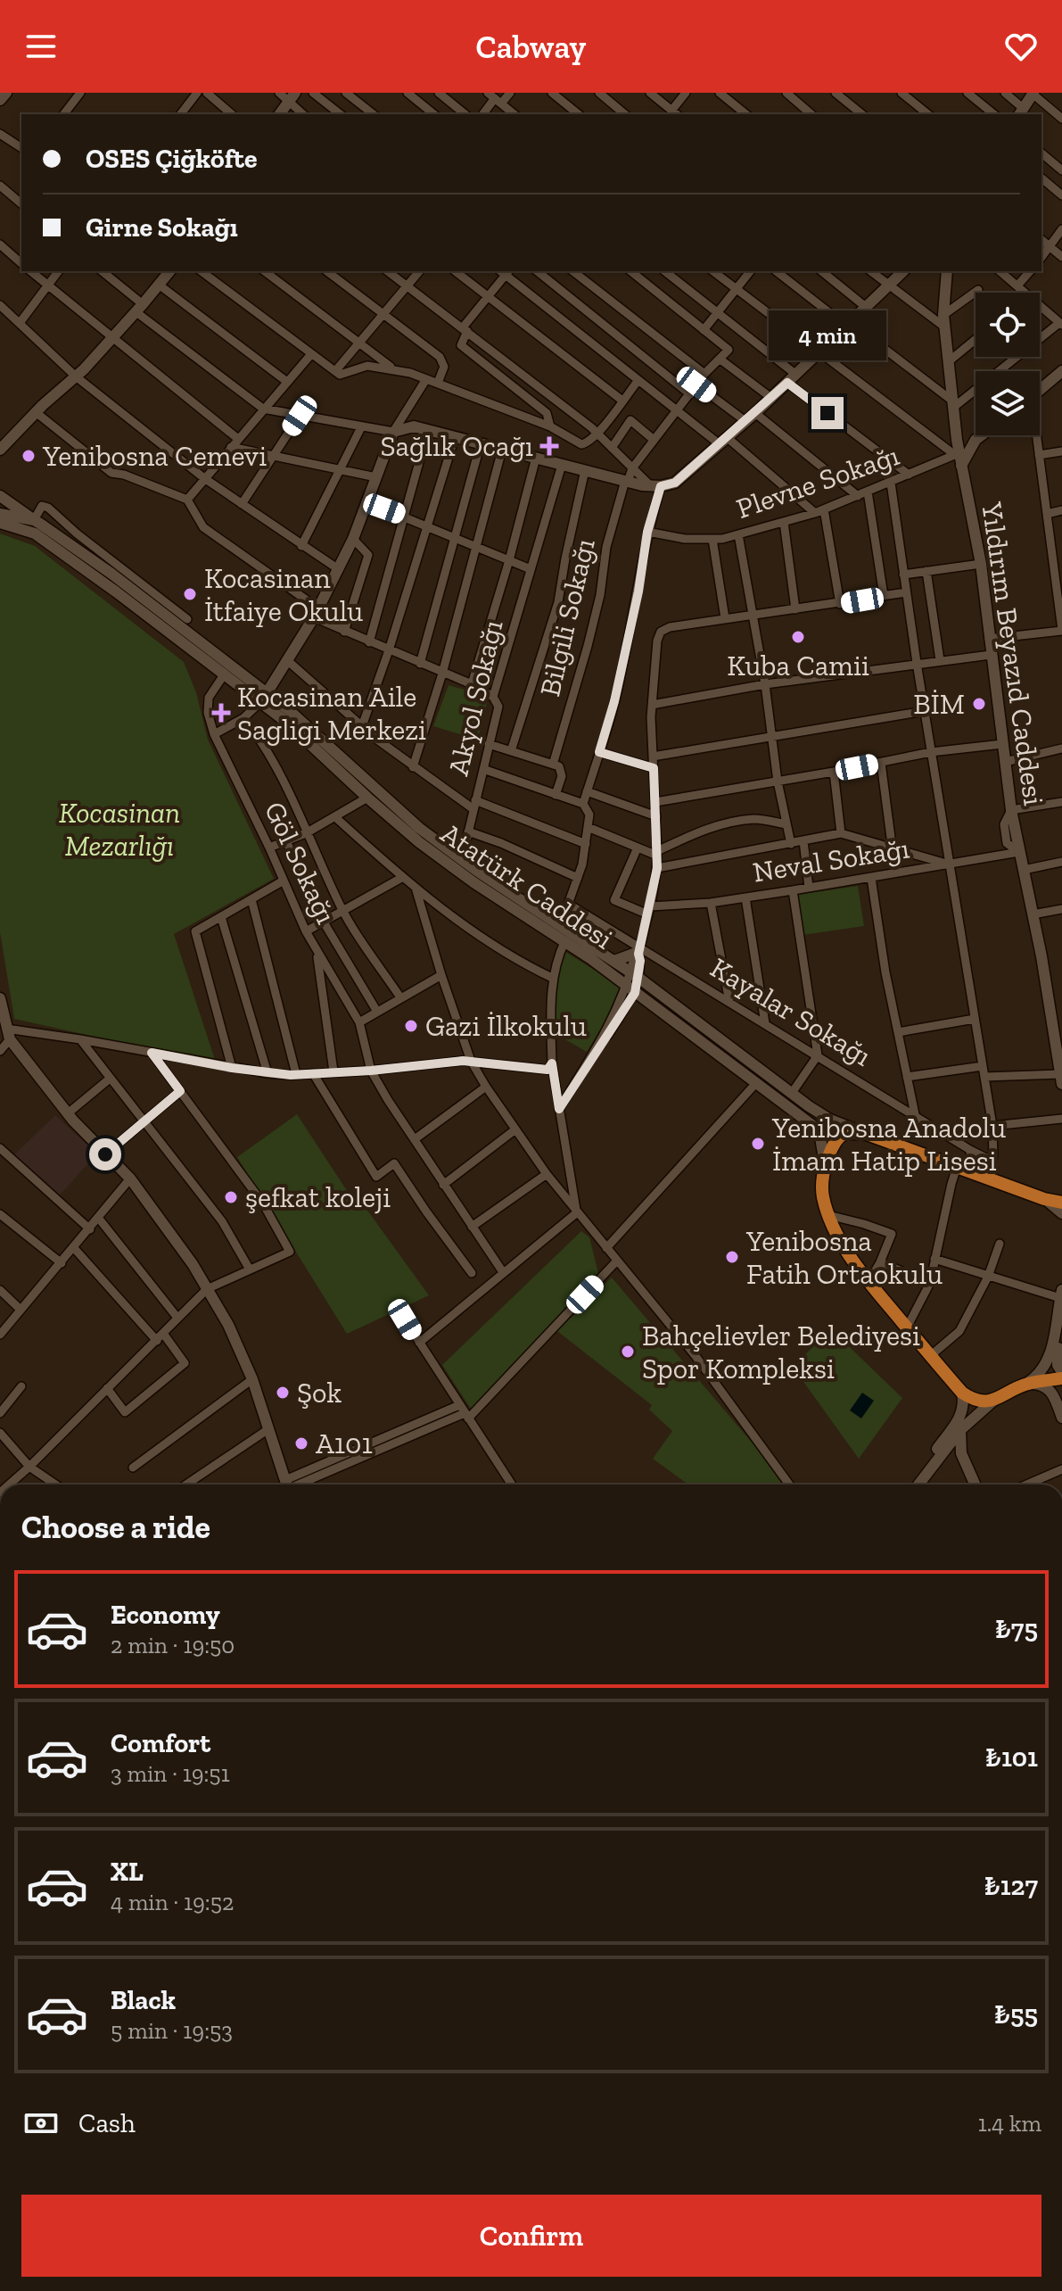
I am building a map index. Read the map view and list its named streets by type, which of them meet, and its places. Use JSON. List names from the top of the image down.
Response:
{
  "streets": {
    "main road": ["Yıldırım Beyazıd Caddesi", "Atatürk Caddesi"],
    "street": [
      "Plevne Sokağı",
      "Bilgili Sokağı",
      "Akyol Sokağı",
      "Neval Sokağı",
      "Göl Sokağı",
      "Kayalar Sokağı"
    ]
  },
  "crossings": [
    ["Plevne Sokağı", "Yıldırım Beyazıd Caddesi"],
    ["Yıldırım Beyazıd Caddesi", "Neval Sokağı"],
    ["Göl Sokağı", "Atatürk Caddesi"]
  ],
  "parks": ["Kocasinan Mezarlığı"],
  "places": {
    "health": ["Sağlık Ocağı", "Kocasinan Aile Sagligi Merkezi"],
    "other": [
      "Yenibosna Cemevi",
      "Kocasinan İtfaiye Okulu",
      "Kuba Camii",
      "BİM",
      "Gazi İlkokulu",
      "Yenibosna Anadolu İmam Hatip Lisesi",
      "şefkat koleji",
      "Yenibosna Fatih Ortaokulu",
      "Bahçelievler Belediyesi Spor Kompleksi",
      "Şok",
      "A101"
    ]
  },
  "page": {
    "header": "Cabway",
    "banner": ["OSES Çiğköfte", "Girne Sokağı"],
    "bubble": "4 min",
    "heading": "Choose a ride",
    "list": [
      {
        "name": "Economy",
        "note": "2 min · 19:50",
        "value": "₺75"
      },
      {
        "name": "Comfort",
        "note": "3 min · 19:51",
        "value": "₺101"
      },
      {
        "name": "XL",
        "note": "4 min · 19:52",
        "value": "₺127"
      },
      {
        "name": "Black",
        "note": "5 min · 19:53",
        "value": "₺55"
      }
    ],
    "pay": ["Cash", "1.4 km"],
    "buttons": "Confirm"
  }
}
